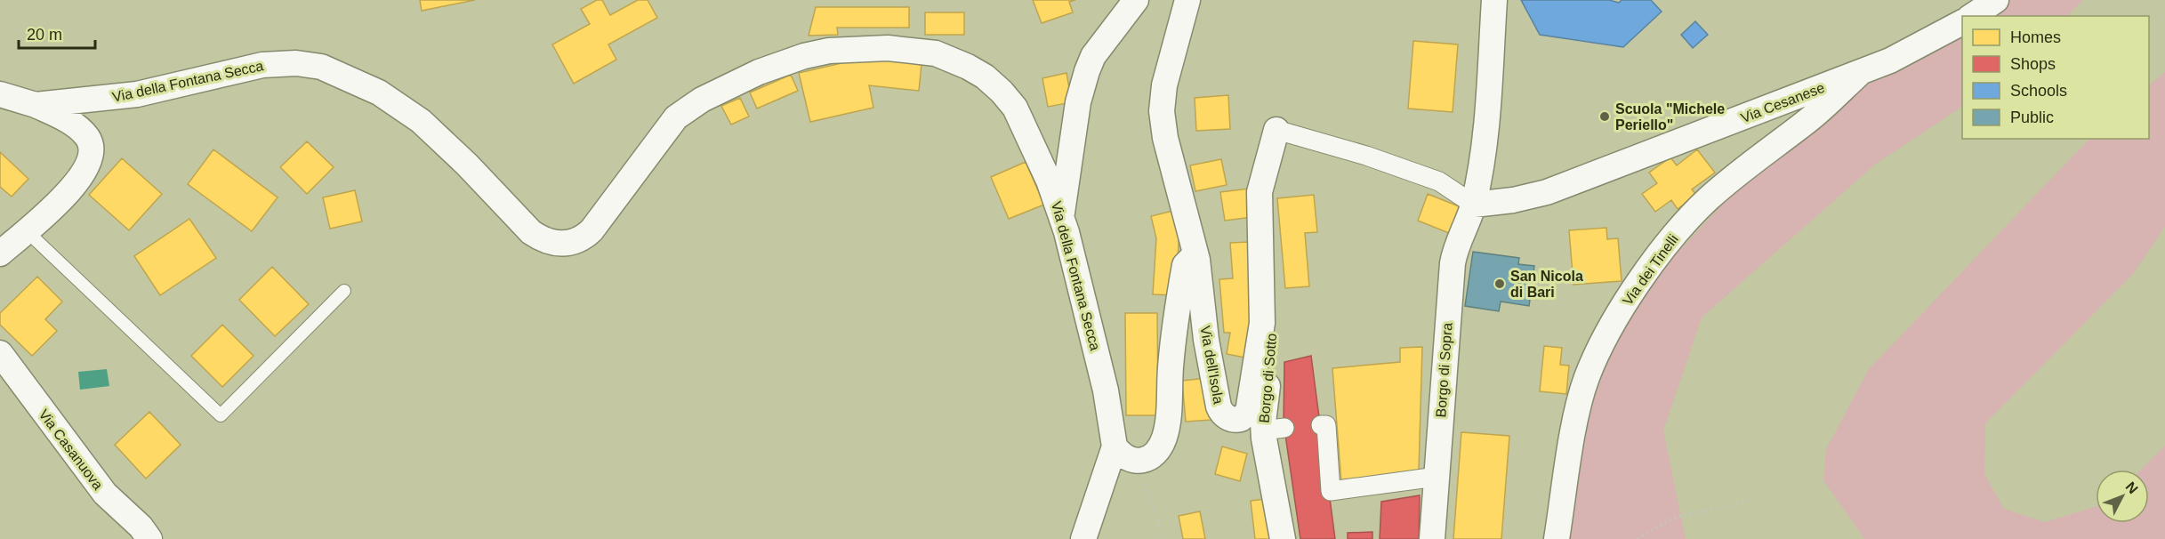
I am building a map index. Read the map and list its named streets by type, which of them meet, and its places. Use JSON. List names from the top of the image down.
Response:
{
  "streets": {
    "street": [
      "Via della Fontana Secca",
      "Via Cesanese",
      "Via dei Tinelli",
      "Via dell'Isola",
      "Borgo di Sopra",
      "Borgo di Sotto",
      "Via Casanuova"
    ]
  },
  "crossings": [
    ["Via Cesanese", "Via dei Tinelli"],
    ["Via Cesanese", "Borgo di Sopra"],
    ["Via dell'Isola", "Borgo di Sotto"]
  ],
  "places": ["Scuola \"Michele Periello\"", "San Nicola di Bari"],
  "legend": [
    "Homes",
    "Shops",
    "Schools",
    "Public"
  ],
  "scale_bar": "20 m",
  "north": "top right"
}
